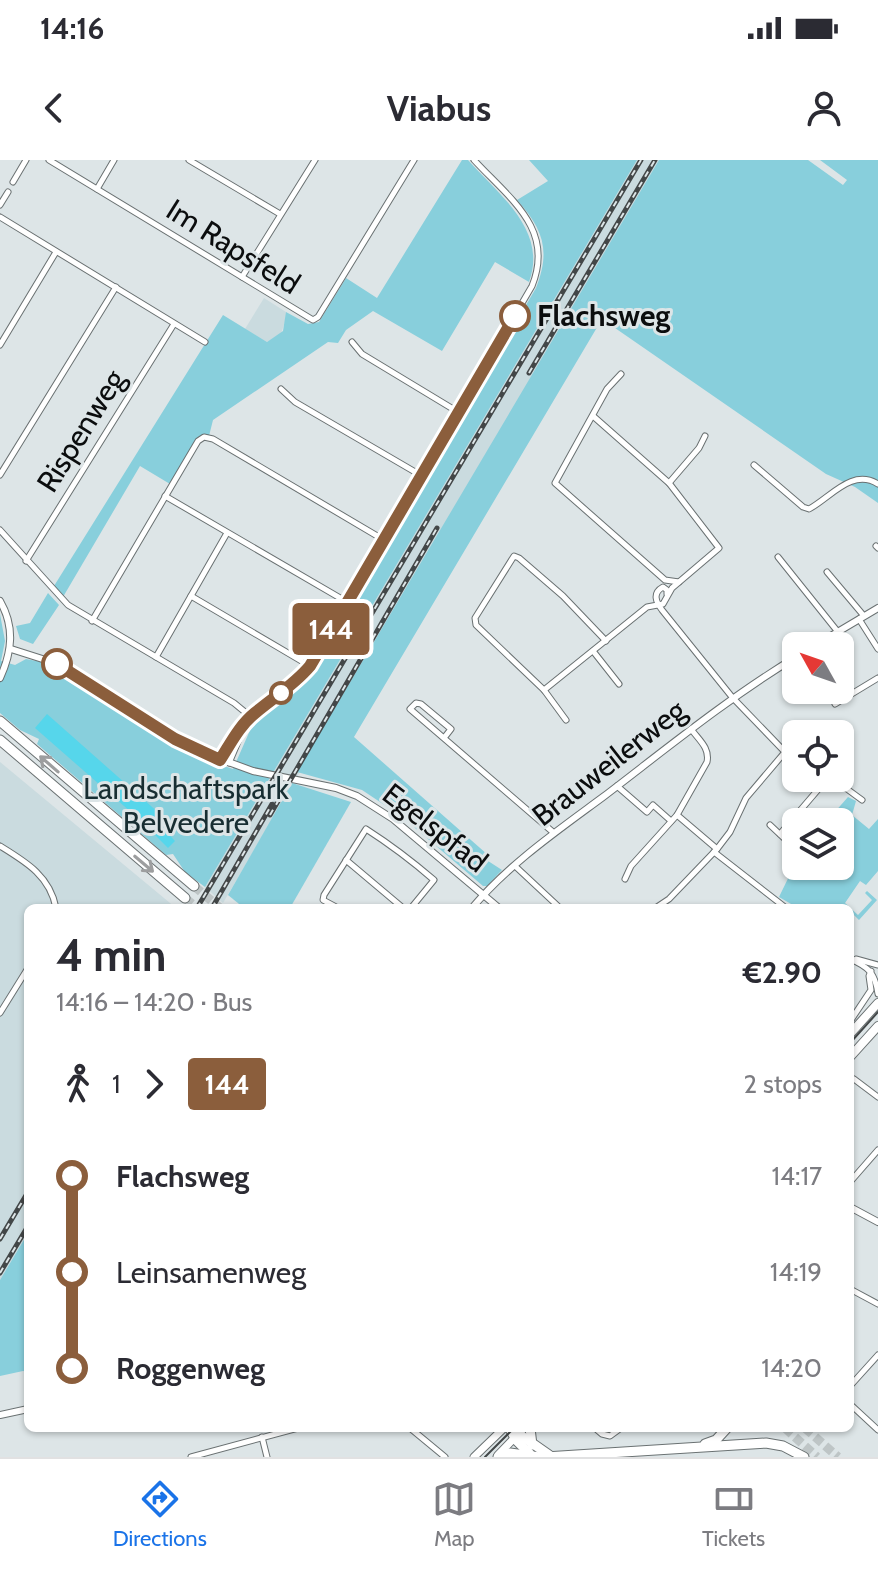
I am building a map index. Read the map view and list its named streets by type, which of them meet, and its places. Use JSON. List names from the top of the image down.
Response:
{
  "streets": {
    "street": [
      "Im Rapsfeld",
      "Rispenweg",
      "Brauweilerweg",
      "Egelspfad"
    ]
  },
  "crossings": [
    ["Brauweilerweg", "Egelspfad"]
  ],
  "parks": ["Landschaftspark Belvedere"],
  "places": ["Flachsweg"],
  "lines": ["bus line 144"],
  "north": "top left",
  "page": {
    "status": "14:16",
    "header": "Viabus",
    "on_map": "144",
    "heading": ["4 min", "14:16 – 14:20 · Bus", "€2.90"],
    "legs": ["1", "144", "2 stops"],
    "list": [
      {
        "name": "Flachsweg",
        "value": "14:17"
      },
      {
        "name": "Leinsamenweg",
        "value": "14:19"
      },
      {
        "name": "Roggenweg",
        "value": "14:20"
      }
    ],
    "tabs": ["Directions", "Map", "Tickets"]
  }
}
